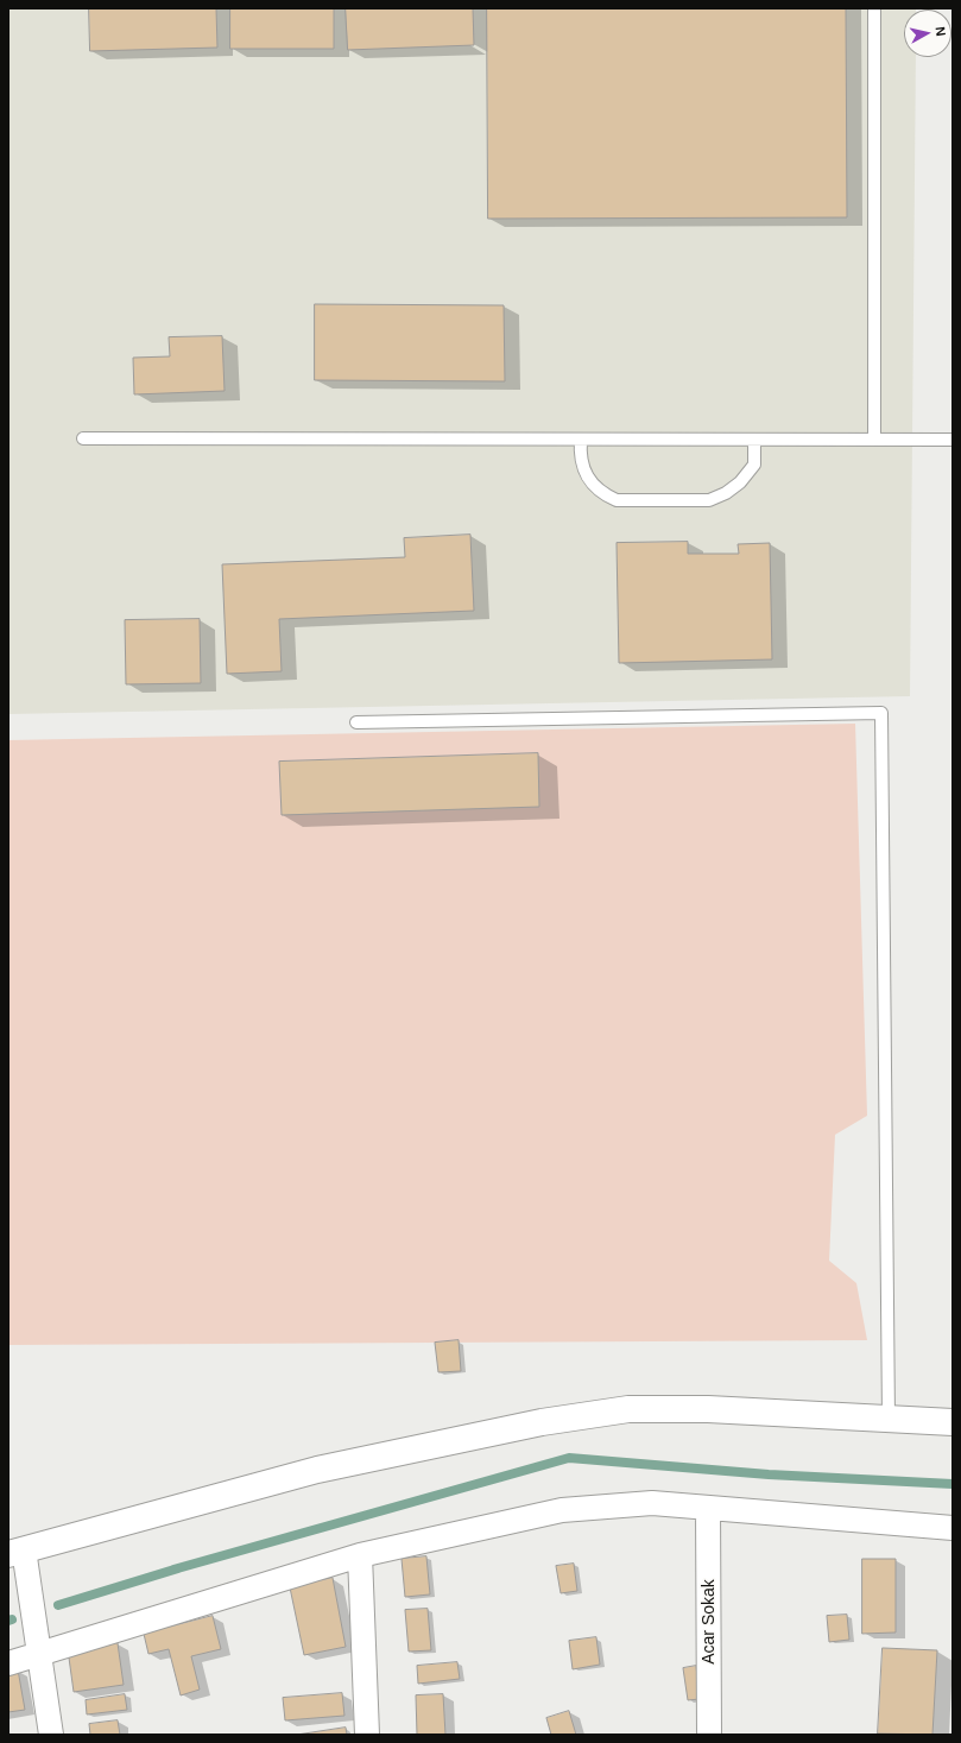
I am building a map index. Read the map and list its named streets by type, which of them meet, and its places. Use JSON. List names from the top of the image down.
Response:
{
  "streets": {
    "street": ["Acar Sokak"]
  },
  "north": "right"
}
